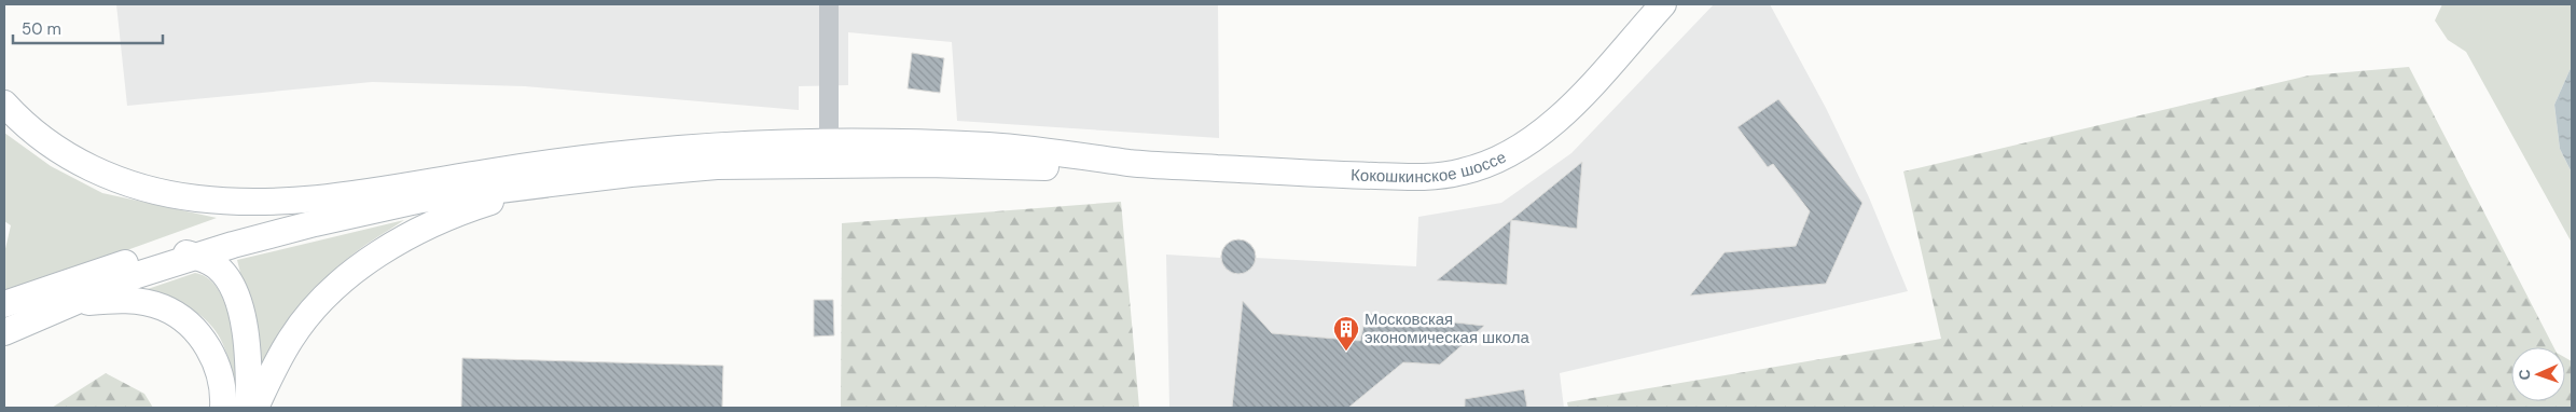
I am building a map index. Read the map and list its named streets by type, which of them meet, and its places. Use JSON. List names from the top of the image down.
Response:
{
  "streets": {
    "main road": ["Кокошкинское шоссе"]
  },
  "places": {
    "building": ["Московская экономическая школа"]
  },
  "scale_bar": "50 m",
  "north": "left"
}
